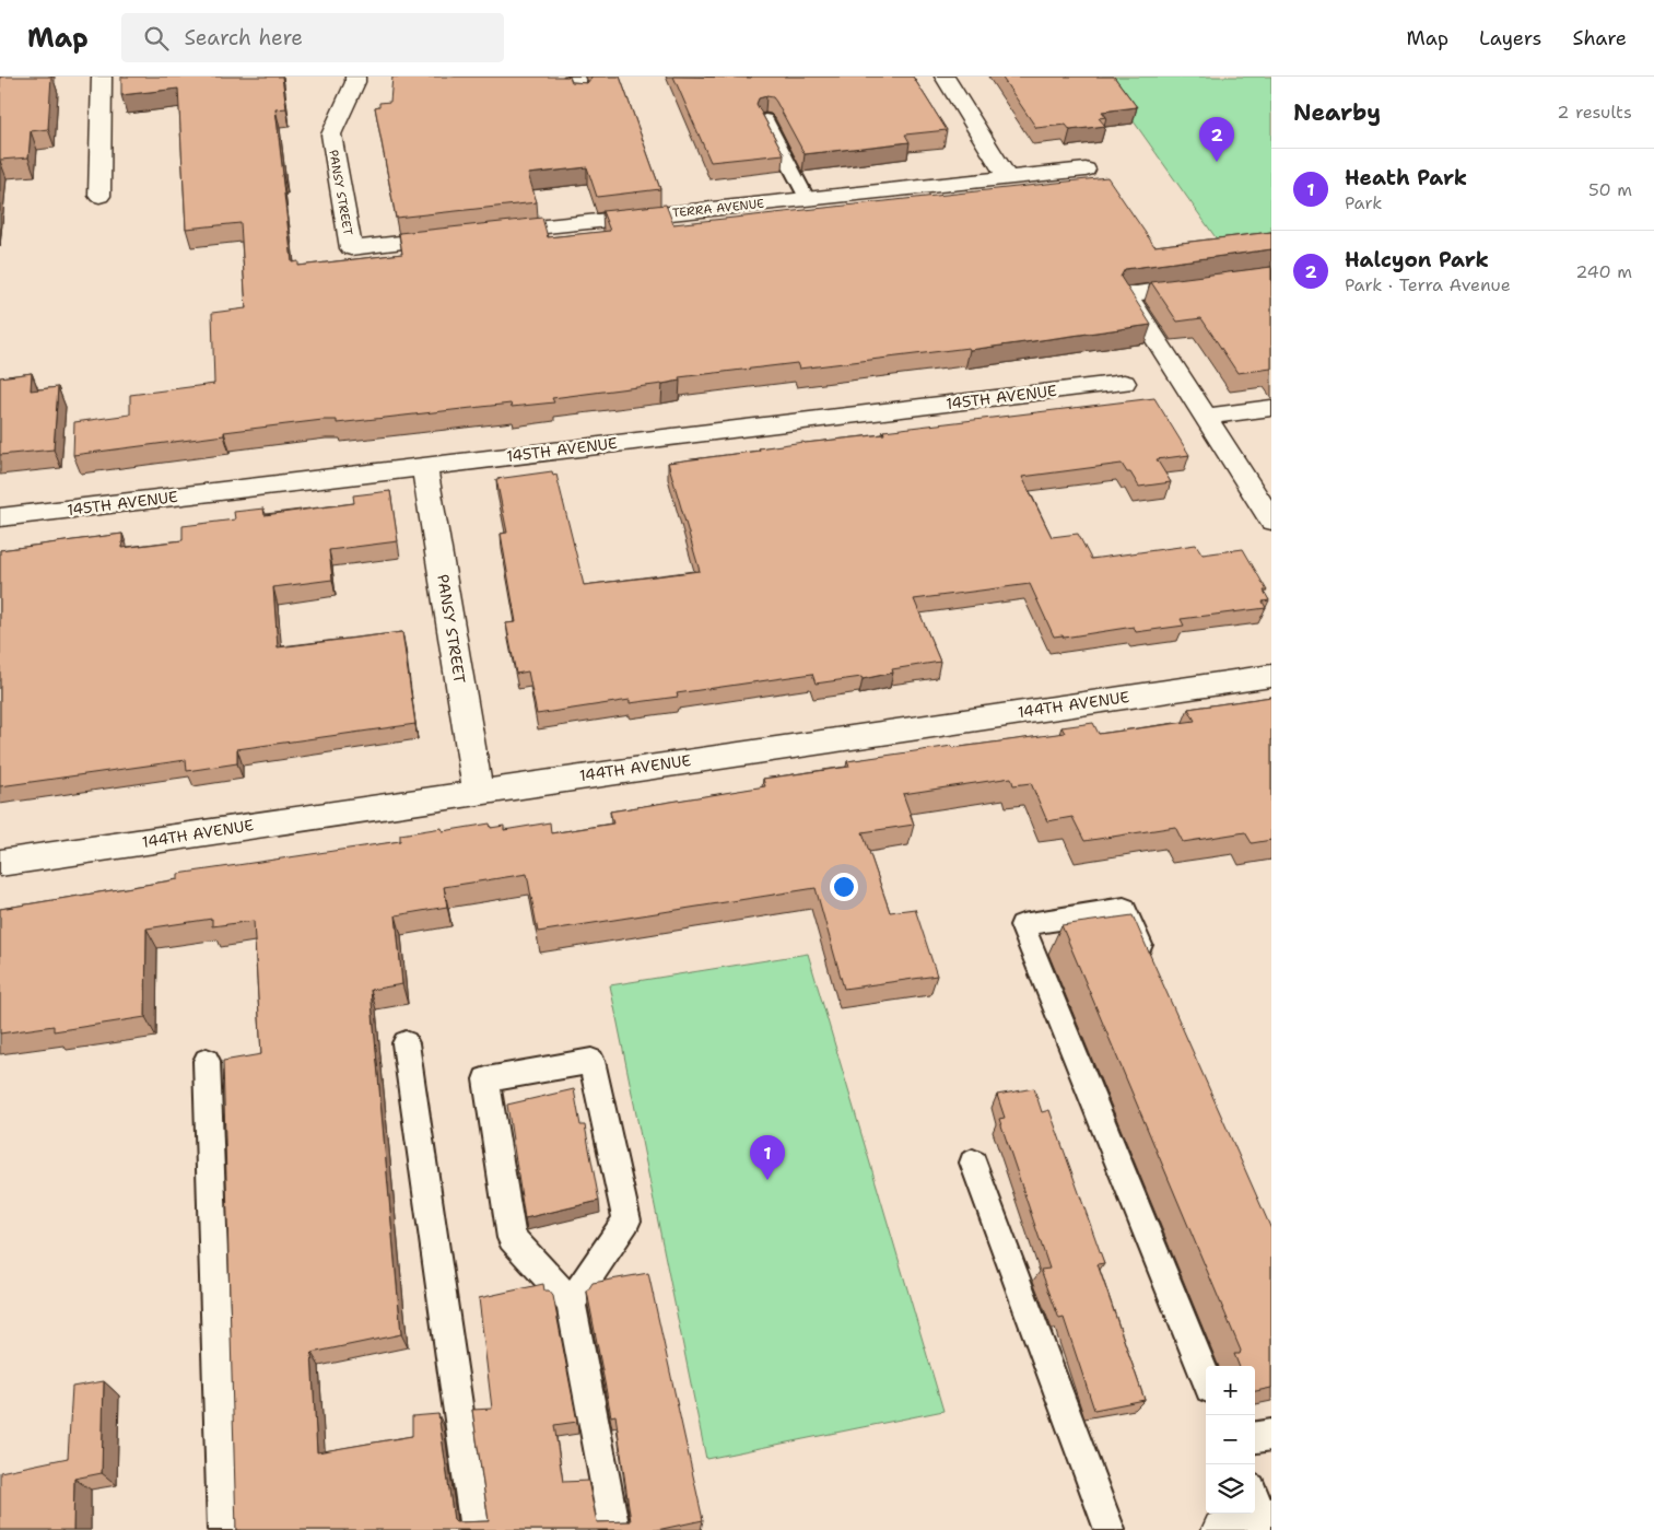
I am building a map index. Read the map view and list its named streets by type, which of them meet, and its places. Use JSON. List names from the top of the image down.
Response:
{
  "streets": {
    "street": [
      "PANSY STREET",
      "TERRA AVENUE",
      "145TH AVENUE",
      "144TH AVENUE"
    ]
  },
  "crossings": [
    ["PANSY STREET", "145TH AVENUE"],
    ["PANSY STREET", "144TH AVENUE"]
  ],
  "page": {
    "header": "Map",
    "search": "Search here",
    "nav": ["Map", "Layers", "Share"],
    "heading": ["Nearby", "2 results"],
    "pins": ["2", "1"],
    "list": [
      {
        "mark": "1",
        "name": "Heath Park",
        "note": "Park",
        "value": "50 m"
      },
      {
        "mark": "2",
        "name": "Halcyon Park",
        "note": "Park · Terra Avenue",
        "value": "240 m"
      }
    ],
    "map_buttons": ["+", "−"]
  }
}
